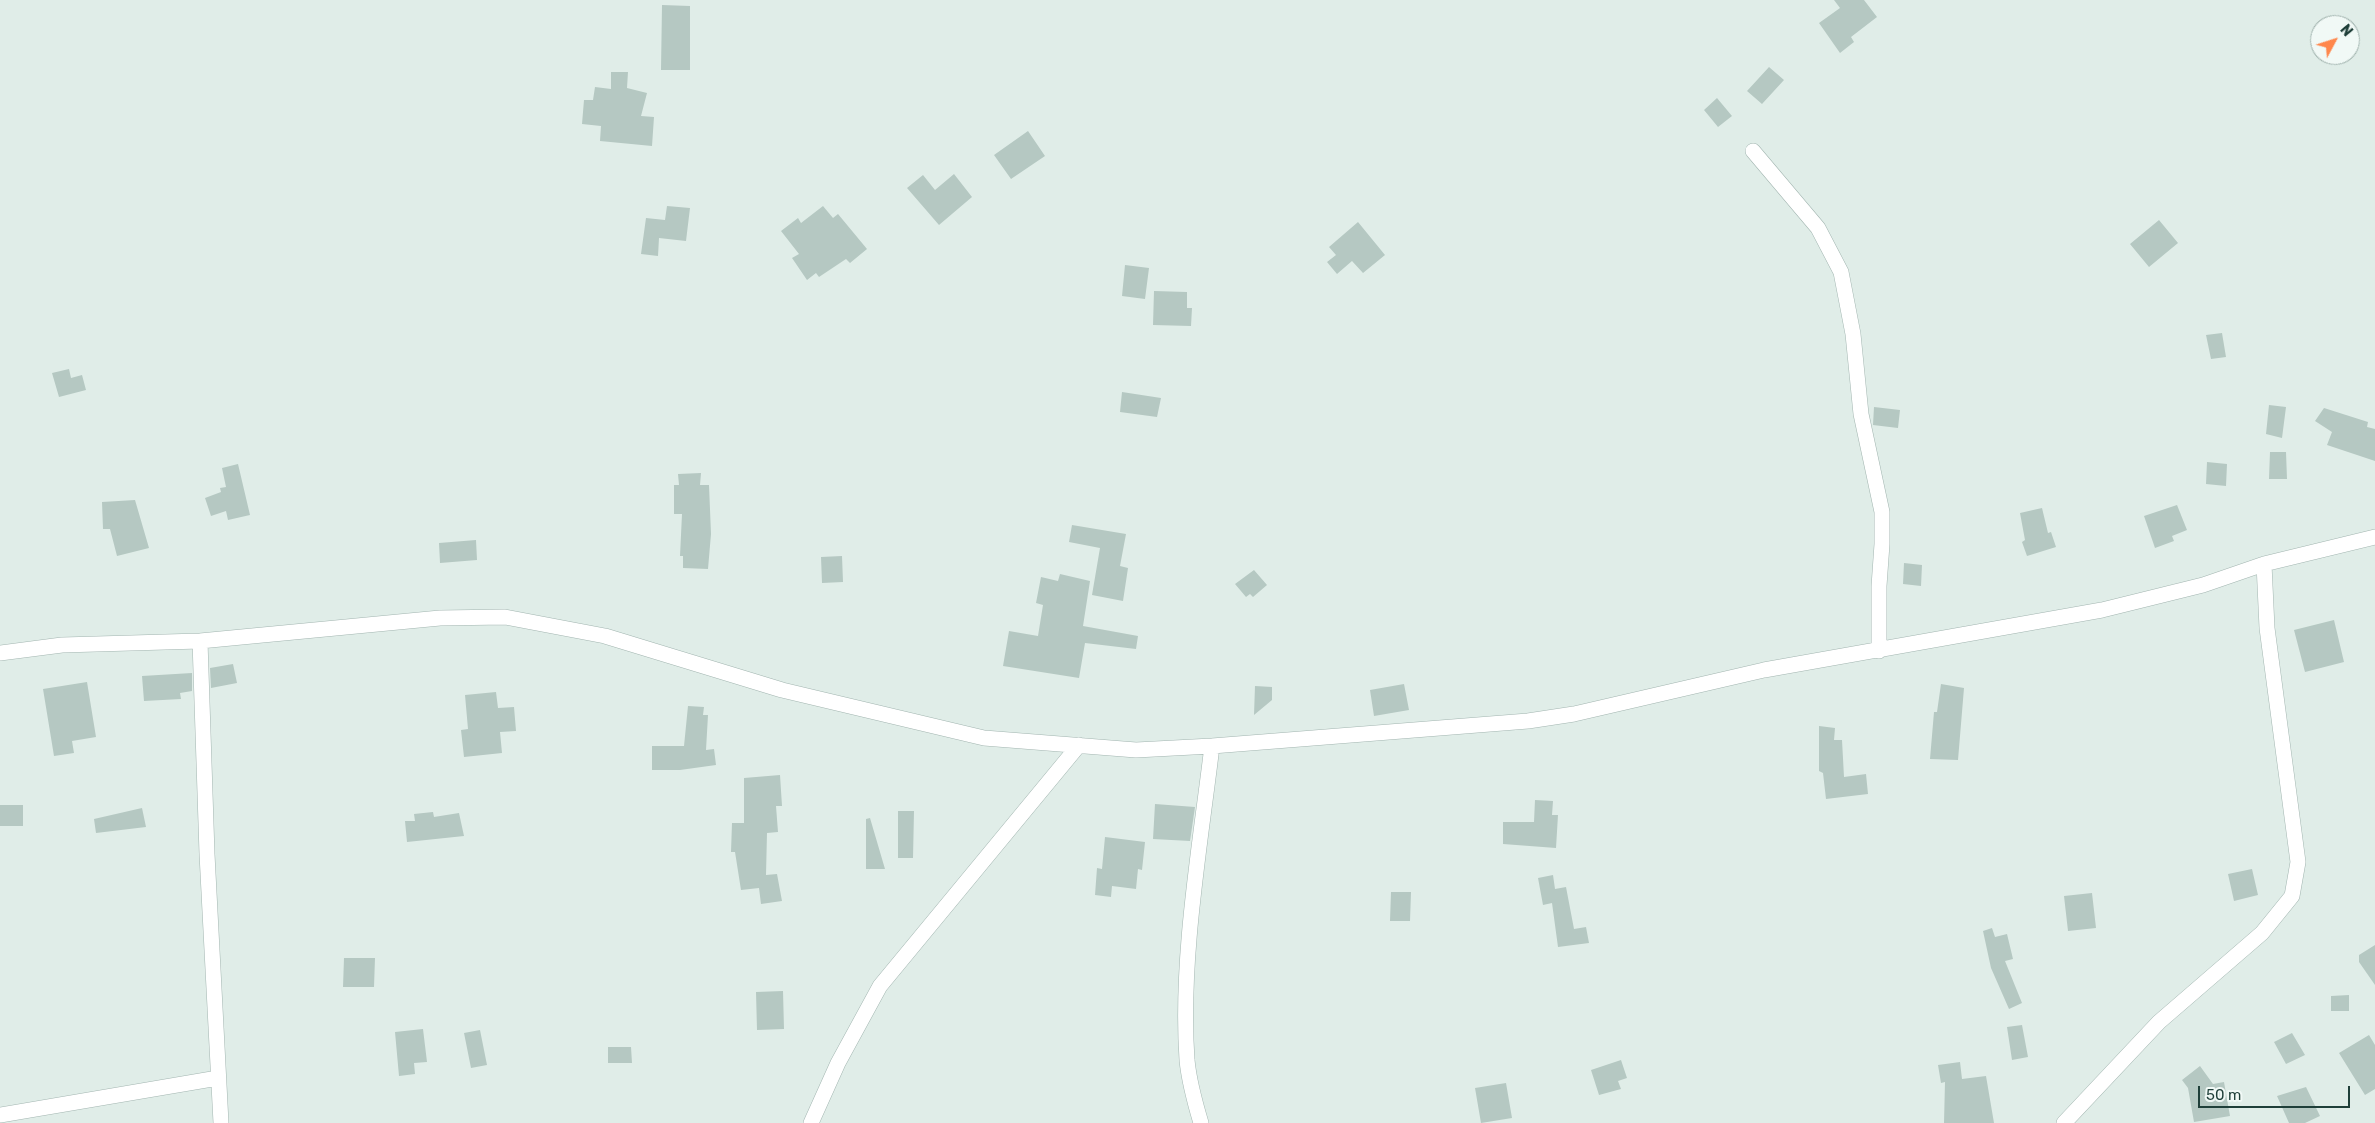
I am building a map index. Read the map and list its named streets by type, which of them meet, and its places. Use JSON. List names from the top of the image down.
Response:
{
  "scale_bar": "50 m",
  "north": "top right"
}
